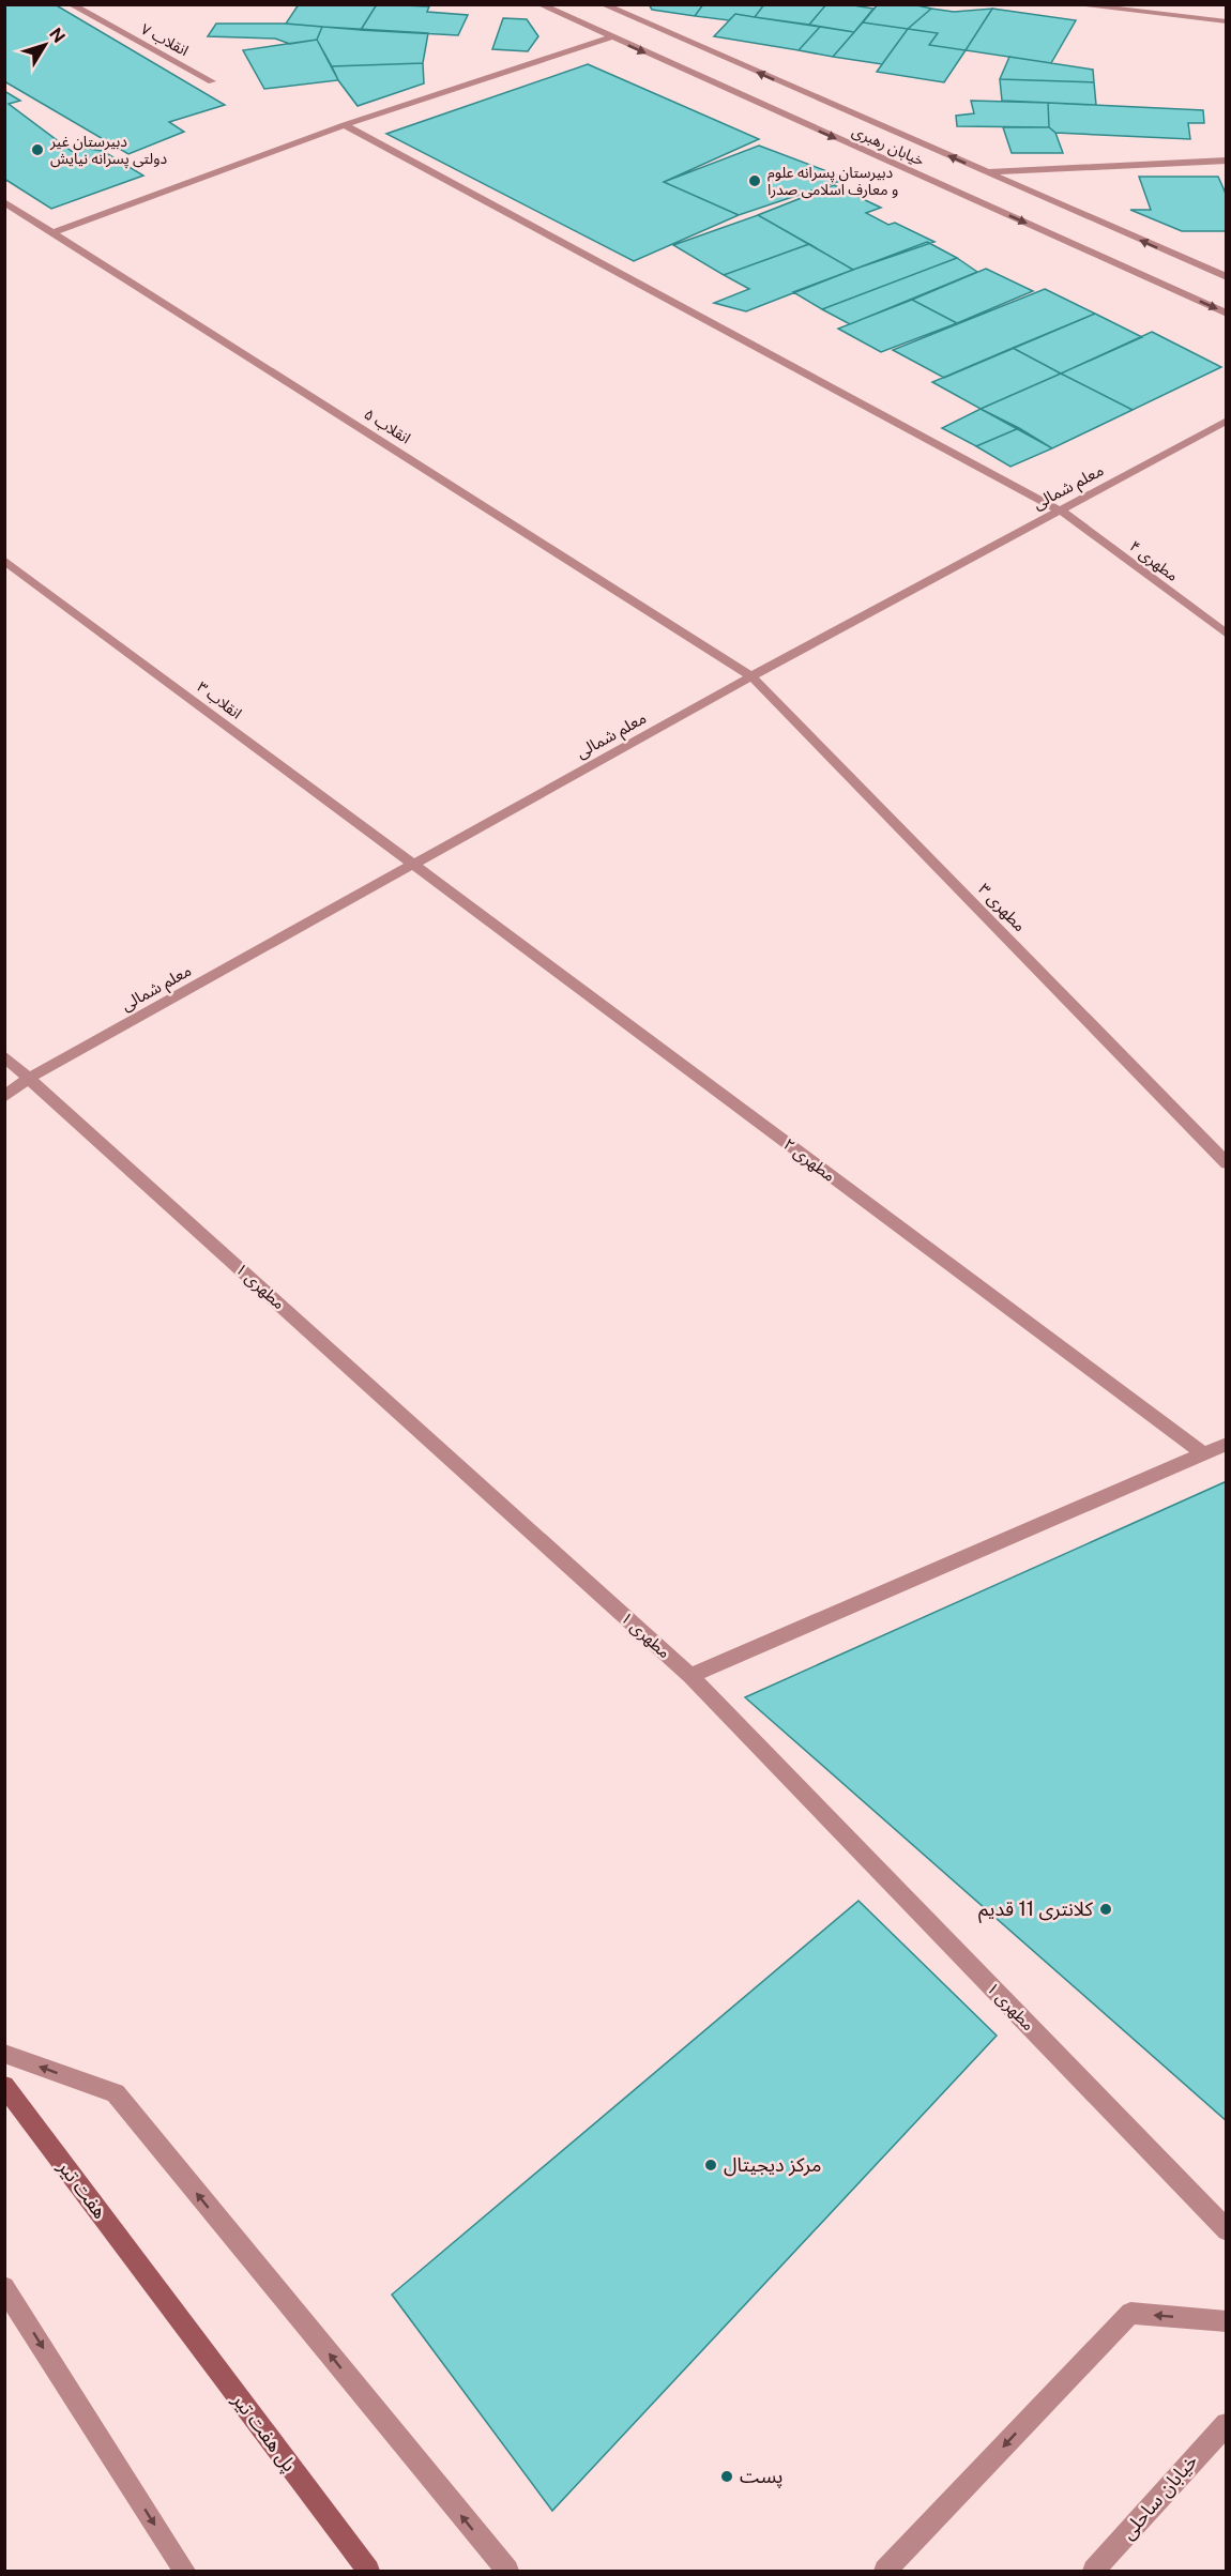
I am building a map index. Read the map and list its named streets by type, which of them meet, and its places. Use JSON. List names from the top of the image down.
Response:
{
  "streets": {
    "main road": ["هفت تیر", "پل هفت تیر"],
    "street": [
      "انقلاب ۷",
      "خیابان رهبری",
      "انقلاب ۵",
      "معلم شمالی",
      "مطهری ۴",
      "انقلاب ۳",
      "مطهری ۳",
      "مطهری ۲",
      "مطهری ۱",
      "خیابان ساحلی"
    ]
  },
  "crossings": [
    ["انقلاب ۵", "معلم شمالی"],
    ["انقلاب ۵", "مطهری ۳"],
    ["معلم شمالی", "مطهری ۴"],
    ["معلم شمالی", "انقلاب ۳"],
    ["معلم شمالی", "مطهری ۳"],
    ["معلم شمالی", "مطهری ۲"],
    ["معلم شمالی", "مطهری ۱"],
    ["انقلاب ۳", "مطهری ۲"],
    ["هفت تیر", "پل هفت تیر"]
  ],
  "places": [
    "دبیرستان غیر دولتی پسرانه نیایش",
    "دبیرستان پسرانه علوم و معارف اسلامی صدرا",
    "کلانتری 11 قدیم",
    "مرکز دیجیتال",
    "پست"
  ],
  "north": "top right"
}
